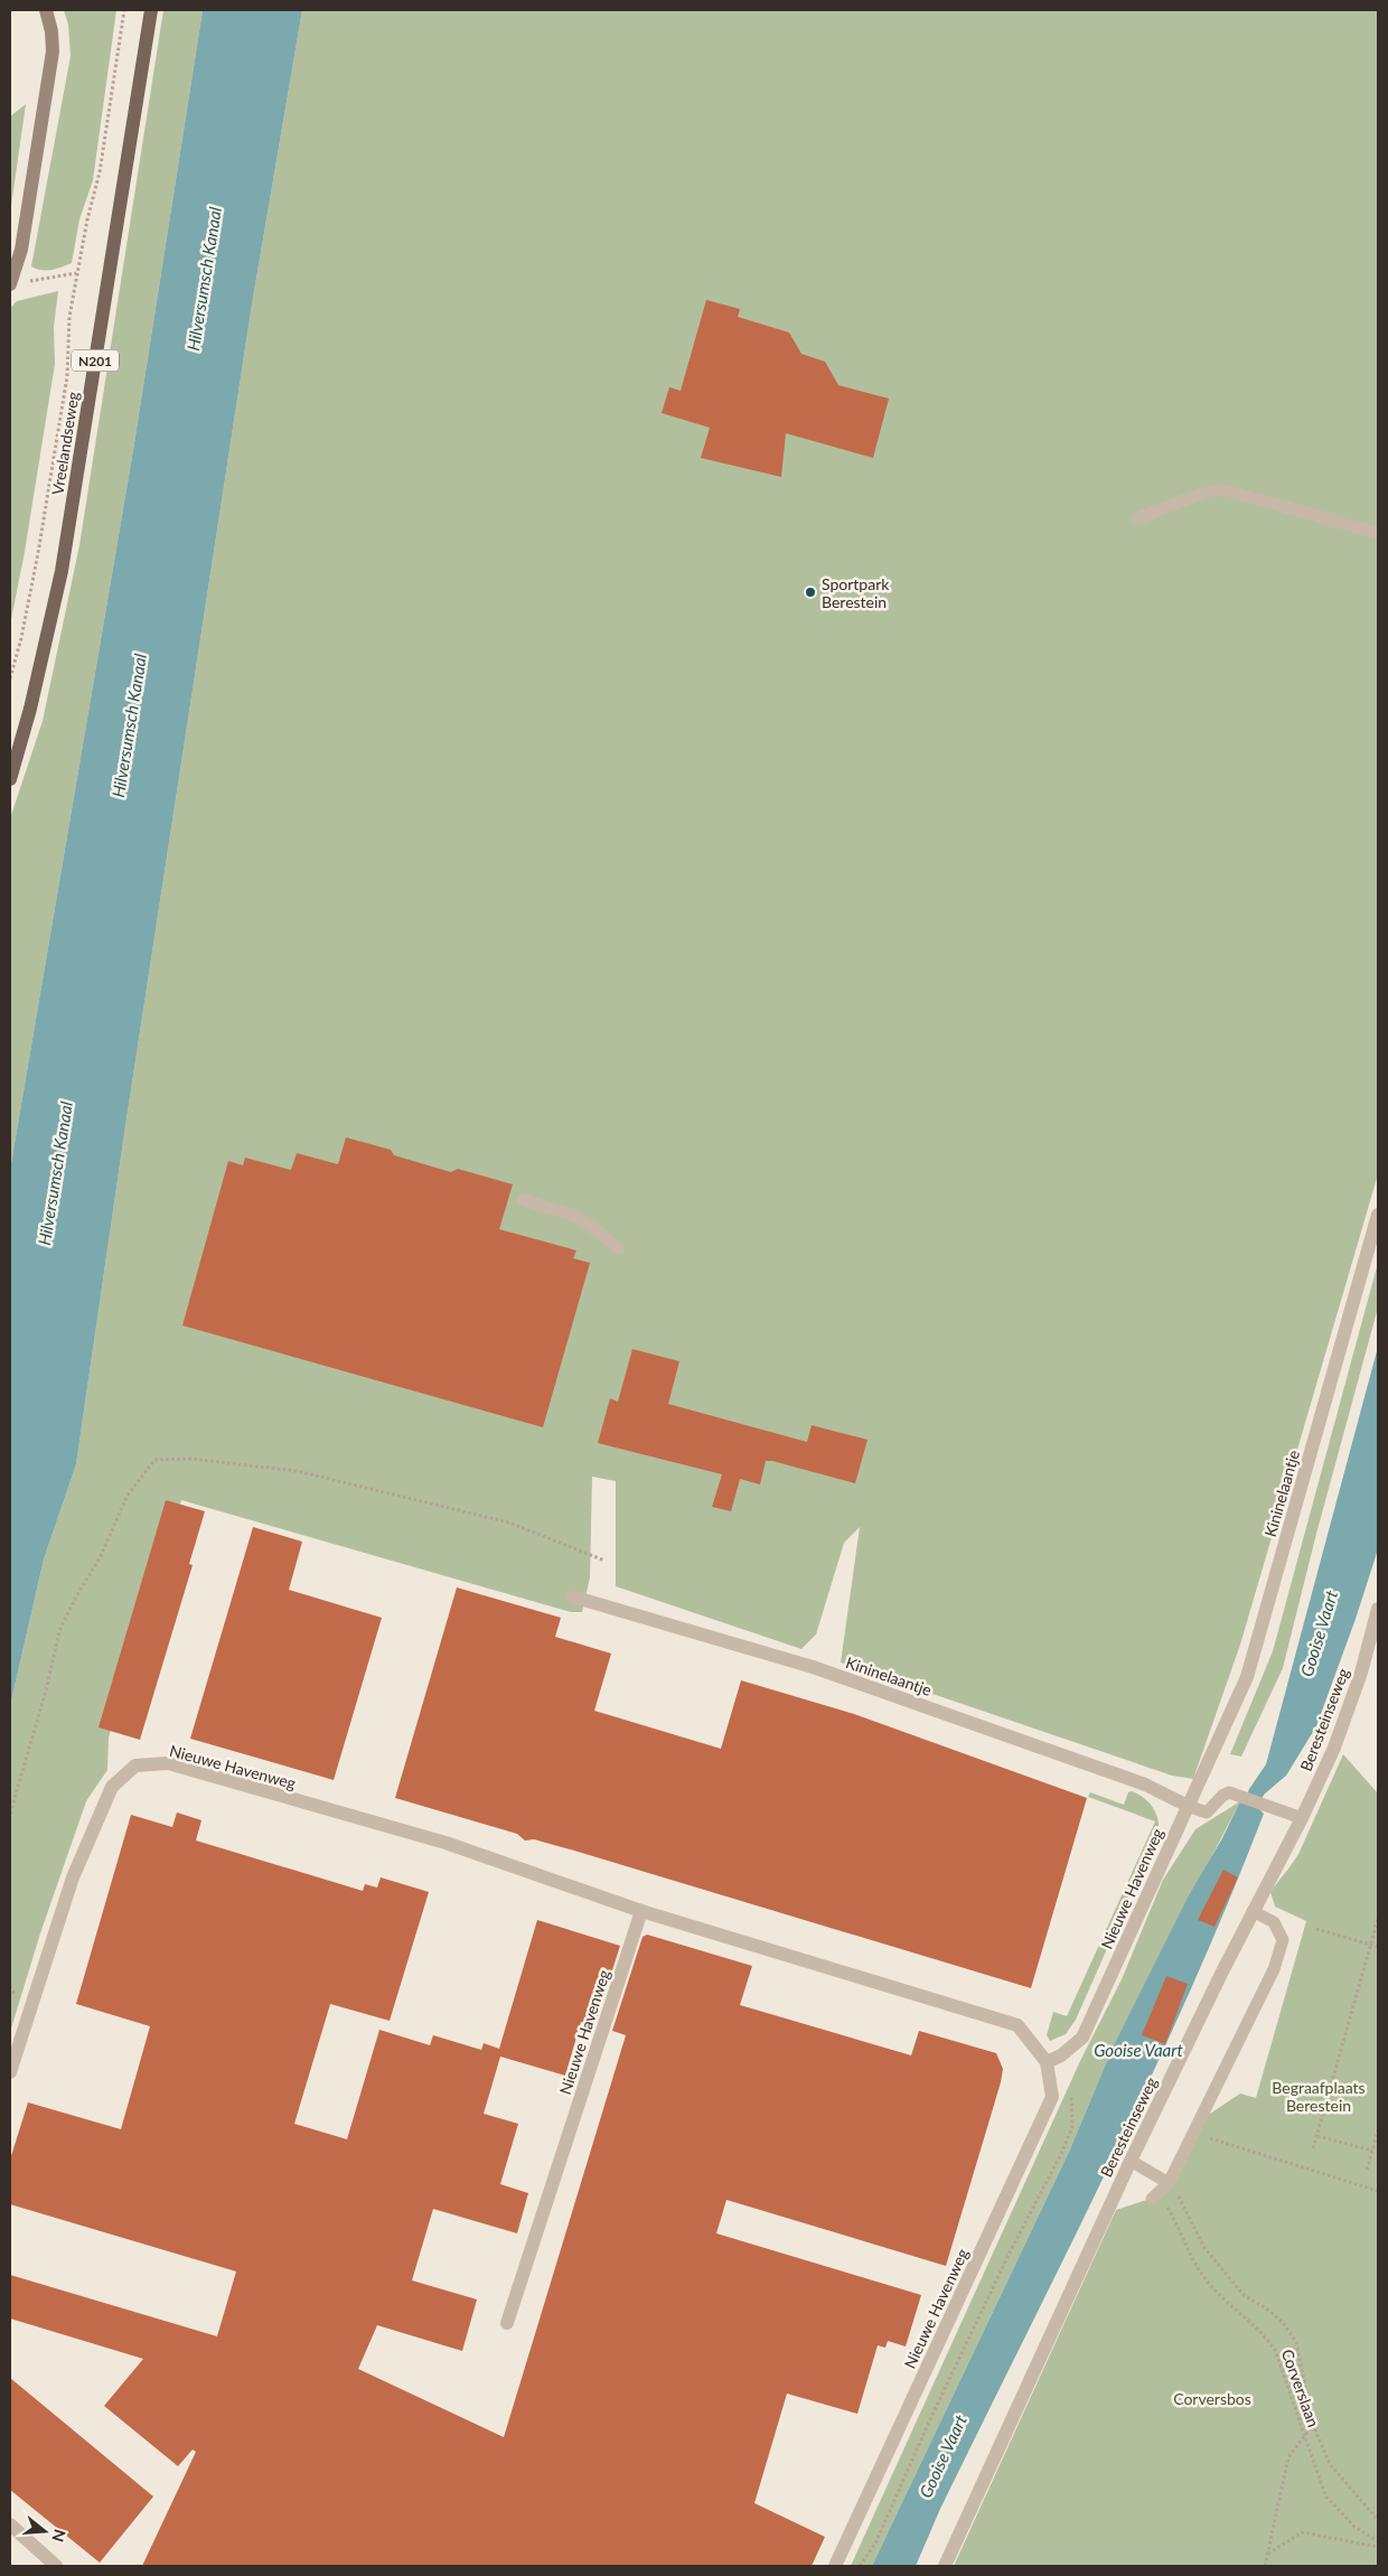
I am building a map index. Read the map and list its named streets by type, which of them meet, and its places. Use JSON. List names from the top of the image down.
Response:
{
  "streets": {
    "main road": ["N201", "Vreelandseweg"],
    "street": ["Kininelaantje", "Beresteinseweg", "Nieuwe Havenweg"],
    "path": ["Corverslaan"]
  },
  "crossings": [
    ["Kininelaantje", "Beresteinseweg"],
    ["Kininelaantje", "Nieuwe Havenweg"]
  ],
  "water": ["Hilversumsch Kanaal", "Gooise Vaart"],
  "parks": ["Begraafplaats Berestein", "Corversbos"],
  "places": ["Sportpark Berestein"],
  "north": "right"
}
